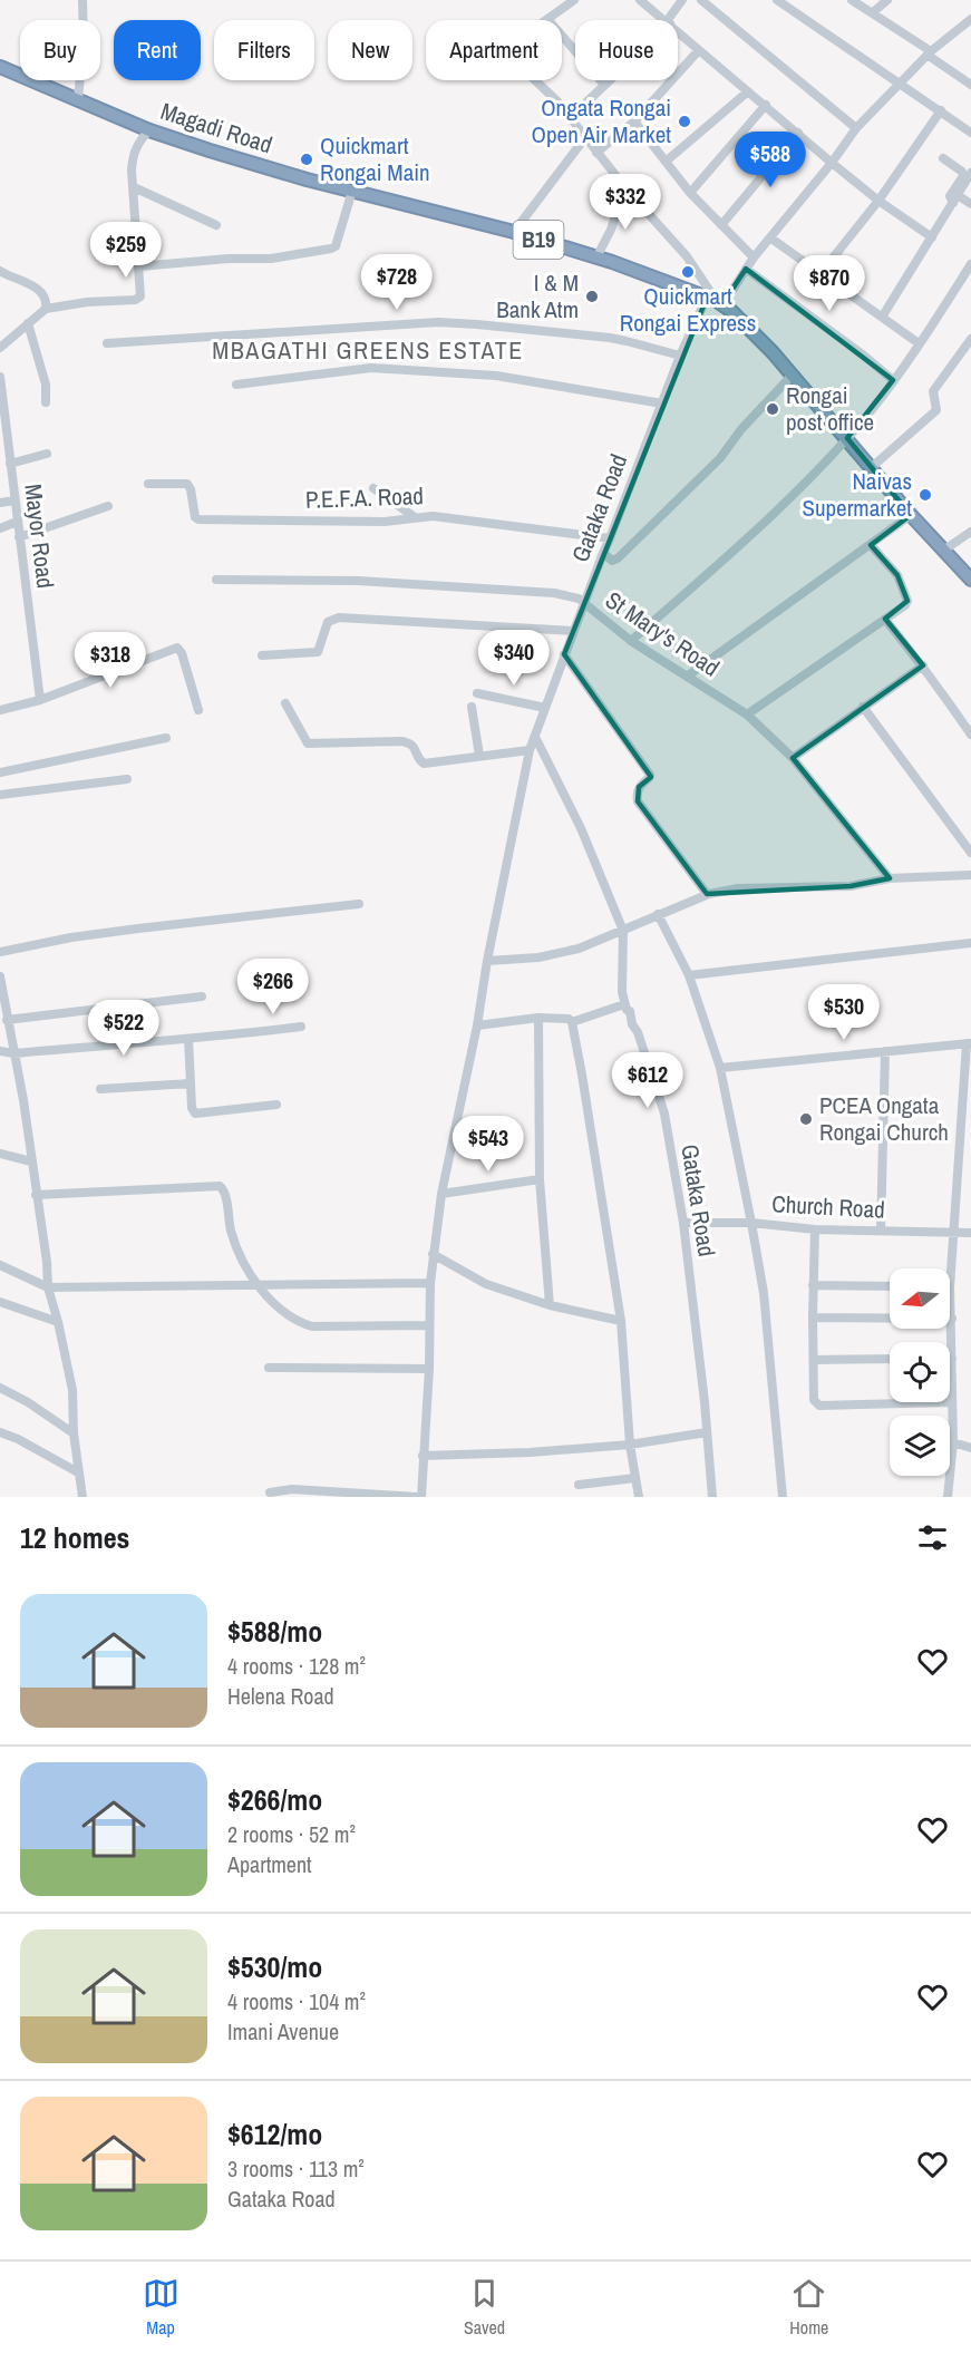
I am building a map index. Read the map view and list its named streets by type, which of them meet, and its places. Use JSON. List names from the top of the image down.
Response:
{
  "streets": {
    "highway": ["Magadi Road", "B19"],
    "street": [
      "P.E.F.A. Road",
      "Gataka Road",
      "Mayor Road",
      "St Mary's Road",
      "Church Road"
    ]
  },
  "crossings": [
    ["Magadi Road", "Gataka Road"],
    ["P.E.F.A. Road", "Gataka Road"],
    ["Gataka Road", "St Mary's Road"],
    ["Gataka Road", "Church Road"]
  ],
  "districts": ["MBAGATHI GREENS ESTATE"],
  "places": [
    "Ongata Rongai Open Air Market",
    "Quickmart Rongai Main",
    "Quickmart Rongai Express",
    "I & M Bank Atm",
    "Rongai post office",
    "Naivas Supermarket",
    "PCEA Ongata Rongai Church"
  ],
  "north": "left",
  "page": {
    "chip": [
      "Buy",
      "Rent",
      "Filters",
      "New",
      "Apartment",
      "House"
    ],
    "price": [
      "$588",
      "$332",
      "$259",
      "$728",
      "$870",
      "$340",
      "$318",
      "$266",
      "$530",
      "$522",
      "$612",
      "$543"
    ],
    "heading": "12 homes",
    "list": [
      {
        "name": "$588/mo",
        "note": "4 rooms · 128 m² · Helena Road"
      },
      {
        "name": "$266/mo",
        "note": "2 rooms · 52 m² · Apartment"
      },
      {
        "name": "$530/mo",
        "note": "4 rooms · 104 m² · Imani Avenue"
      },
      {
        "name": "$612/mo",
        "note": "3 rooms · 113 m² · Gataka Road"
      }
    ],
    "tabs": ["Map", "Saved", "Home"]
  }
}
